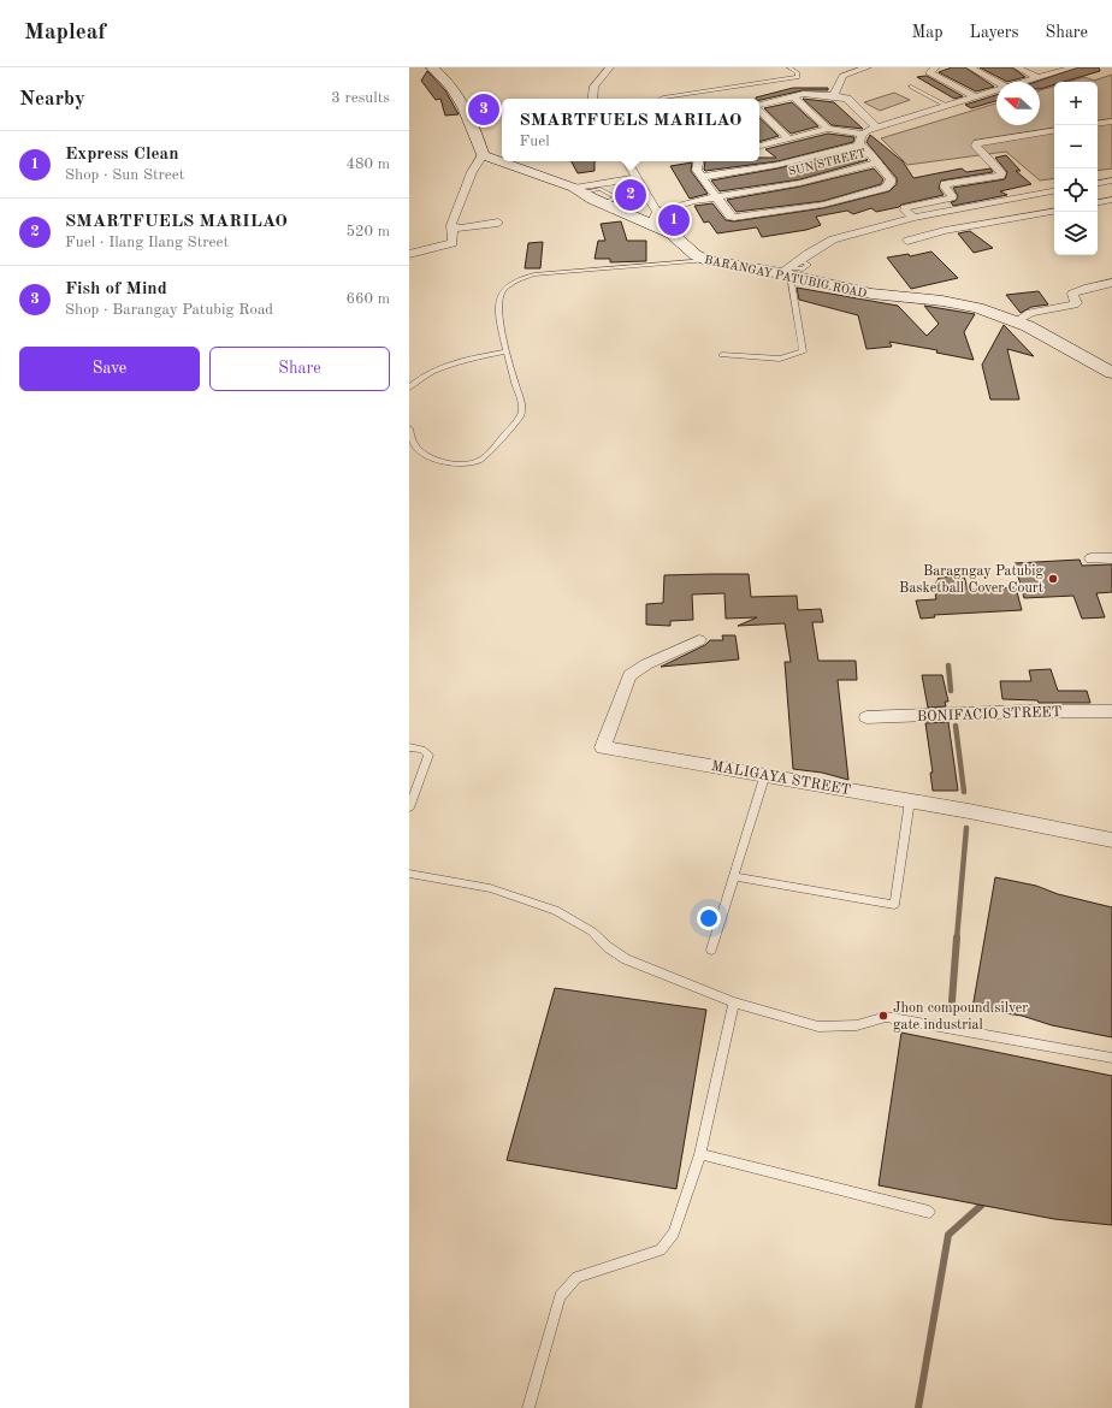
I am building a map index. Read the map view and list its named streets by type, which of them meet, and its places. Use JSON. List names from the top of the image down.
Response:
{
  "streets": {
    "main road": ["BARANGAY PATUBIG ROAD"],
    "street": ["SUN STREET", "BONIFACIO STREET", "MALIGAYA STREET"]
  },
  "crossings": [
    ["SUN STREET", "BARANGAY PATUBIG ROAD"]
  ],
  "places": ["Baragngay Patubig Basketball Cover Court", "Jhon compound silver gate industrial"],
  "north": "left",
  "page": {
    "header": "Mapleaf",
    "nav": ["Map", "Layers", "Share"],
    "heading": ["Nearby", "3 results"],
    "map_buttons": ["+", "−"],
    "pins": ["3", "2", "1"],
    "popup": ["SMARTFUELS MARILAO", "Fuel"],
    "list": [
      {
        "mark": "1",
        "name": "Express Clean",
        "note": "Shop · Sun Street",
        "value": "480 m"
      },
      {
        "mark": "2",
        "name": "SMARTFUELS MARILAO",
        "note": "Fuel · Ilang Ilang Street",
        "value": "520 m"
      },
      {
        "mark": "3",
        "name": "Fish of Mind",
        "note": "Shop · Barangay Patubig Road",
        "value": "660 m"
      }
    ],
    "buttons": ["Save", "Share"]
  }
}
